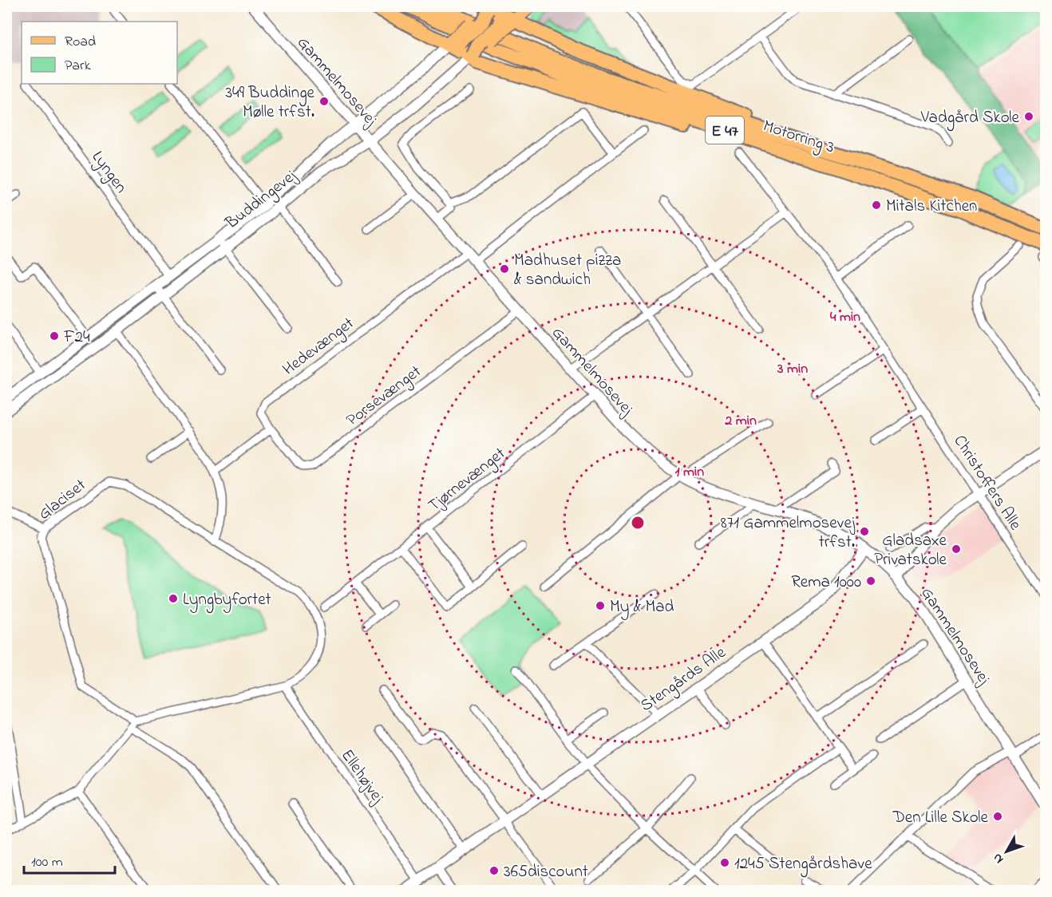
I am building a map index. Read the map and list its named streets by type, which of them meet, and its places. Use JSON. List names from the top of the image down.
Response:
{
  "streets": {
    "highway": ["E 47", "Motorring 3"],
    "main road": ["Buddingevej"],
    "street": [
      "Gammelmosevej",
      "Lyngen",
      "Hedevænget",
      "Porsevænget",
      "Tjørnevænget",
      "Christoffers Alle",
      "Glaciset",
      "Stengårds Alle",
      "Ellehøjvej"
    ]
  },
  "crossings": [
    ["Gammelmosevej", "Buddingevej"],
    ["Gammelmosevej", "Hedevænget"],
    ["Gammelmosevej", "Porsevænget"],
    ["Gammelmosevej", "Tjørnevænget"],
    ["Gammelmosevej", "Stengårds Alle"],
    ["Lyngen", "Buddingevej"],
    ["Hedevænget", "Porsevænget"],
    ["Glaciset", "Ellehøjvej"],
    ["Stengårds Alle", "Ellehøjvej"]
  ],
  "places": [
    "349 Buddinge Mølle trfst.",
    "Vadgård Skole",
    "Mitals Kitchen",
    "Madhuset pizza & sandwich",
    "F24",
    "871 Gammelmosevej trfst.",
    "Gladsaxe Privatskole",
    "Rema 1000",
    "Lyngbyfortet",
    "My & Mad",
    "Den Lille Skole",
    "1245 Stengårdshave",
    "365discount"
  ],
  "legend": ["Road", "Park"],
  "scale_bar": "100 m",
  "north": "bottom left",
  "rings": [
    "4 min",
    "3 min",
    "2 min",
    "1 min"
  ]
}
